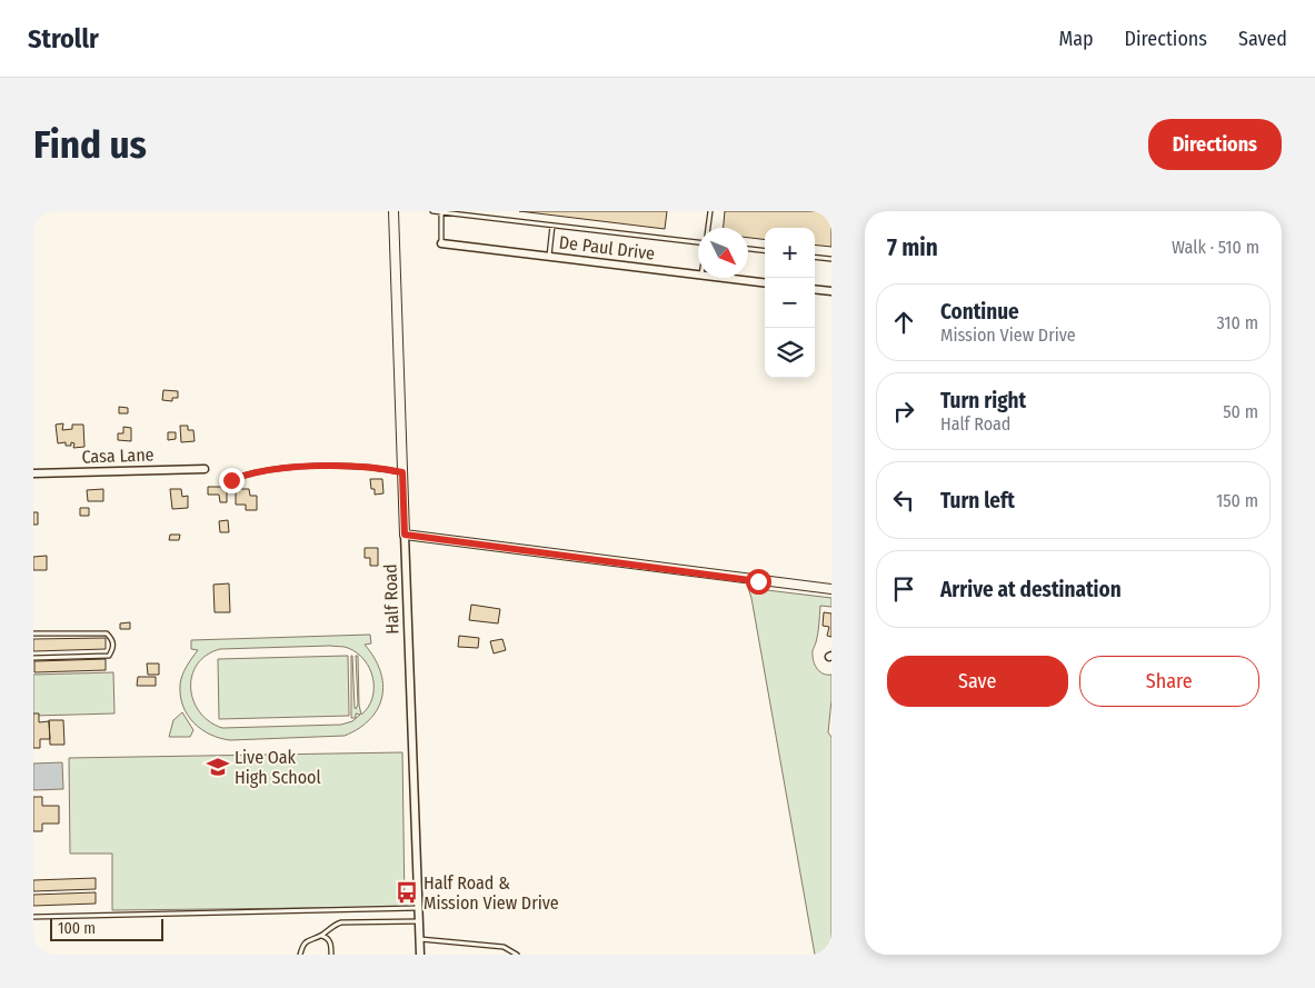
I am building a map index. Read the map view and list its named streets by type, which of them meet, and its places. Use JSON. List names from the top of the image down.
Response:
{
  "streets": {
    "street": ["De Paul Drive", "Casa Lane", "Half Road"]
  },
  "places": {
    "school or university": ["Live Oak High School"],
    "bus stop": ["Half Road & Mission View Drive"]
  },
  "scale_bar": "100 m",
  "north": "bottom right",
  "page": {
    "header": "Strollr",
    "nav": ["Map", "Directions", "Saved"],
    "buttons": [
      "Directions",
      ["Save", "Share"]
    ],
    "title": "Find us",
    "heading": ["7 min", "Walk · 510 m"],
    "map_buttons": ["+", "−"],
    "list": [
      ["Continue", "Mission View Drive", "310 m"],
      ["Turn right", "Half Road", "50 m"],
      ["Turn left", "150 m"],
      "Arrive at destination"
    ],
    "scale": "100 m"
  }
}
